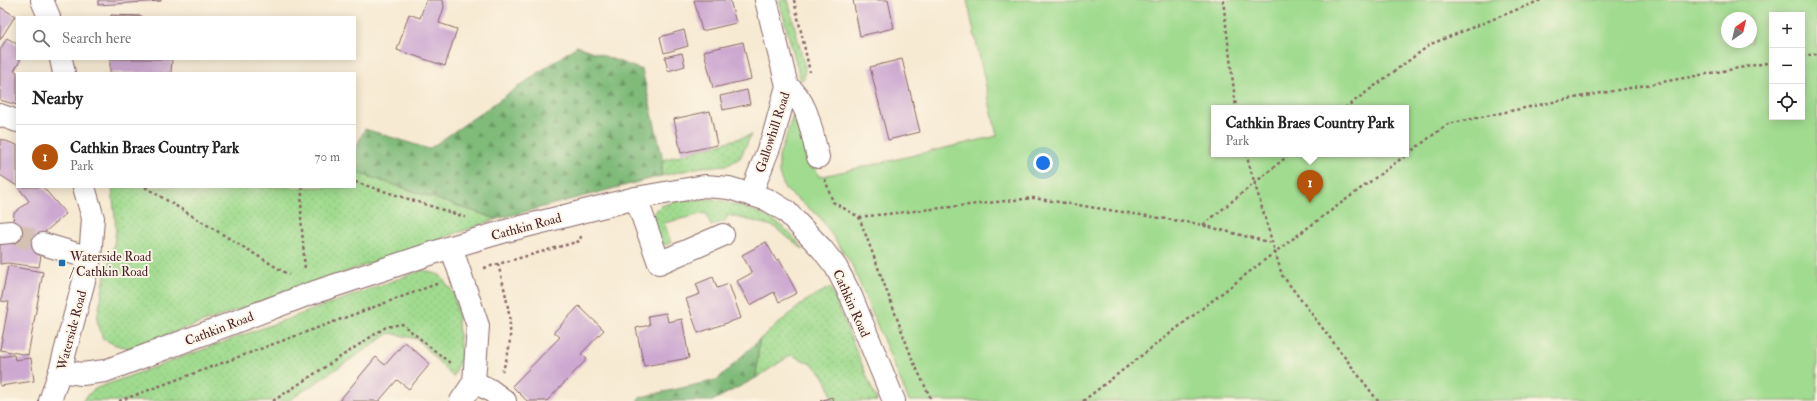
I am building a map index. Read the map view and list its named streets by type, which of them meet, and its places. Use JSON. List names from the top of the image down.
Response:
{
  "streets": {
    "main road": ["Gallowhill Road", "Cathkin Road", "Waterside Road"]
  },
  "crossings": [
    ["Gallowhill Road", "Cathkin Road"],
    ["Cathkin Road", "Waterside Road"]
  ],
  "places": {
    "transit": ["Waterside Road / Cathkin Road"]
  },
  "north": "top right",
  "page": {
    "map_buttons": ["+", "−"],
    "search": "Search here",
    "heading": "Nearby",
    "popup": ["Cathkin Braes Country Park", "Park"],
    "list": [
      {
        "mark": "1",
        "name": "Cathkin Braes Country Park",
        "note": "Park",
        "value": "70 m"
      }
    ],
    "pins": "1"
  }
}
